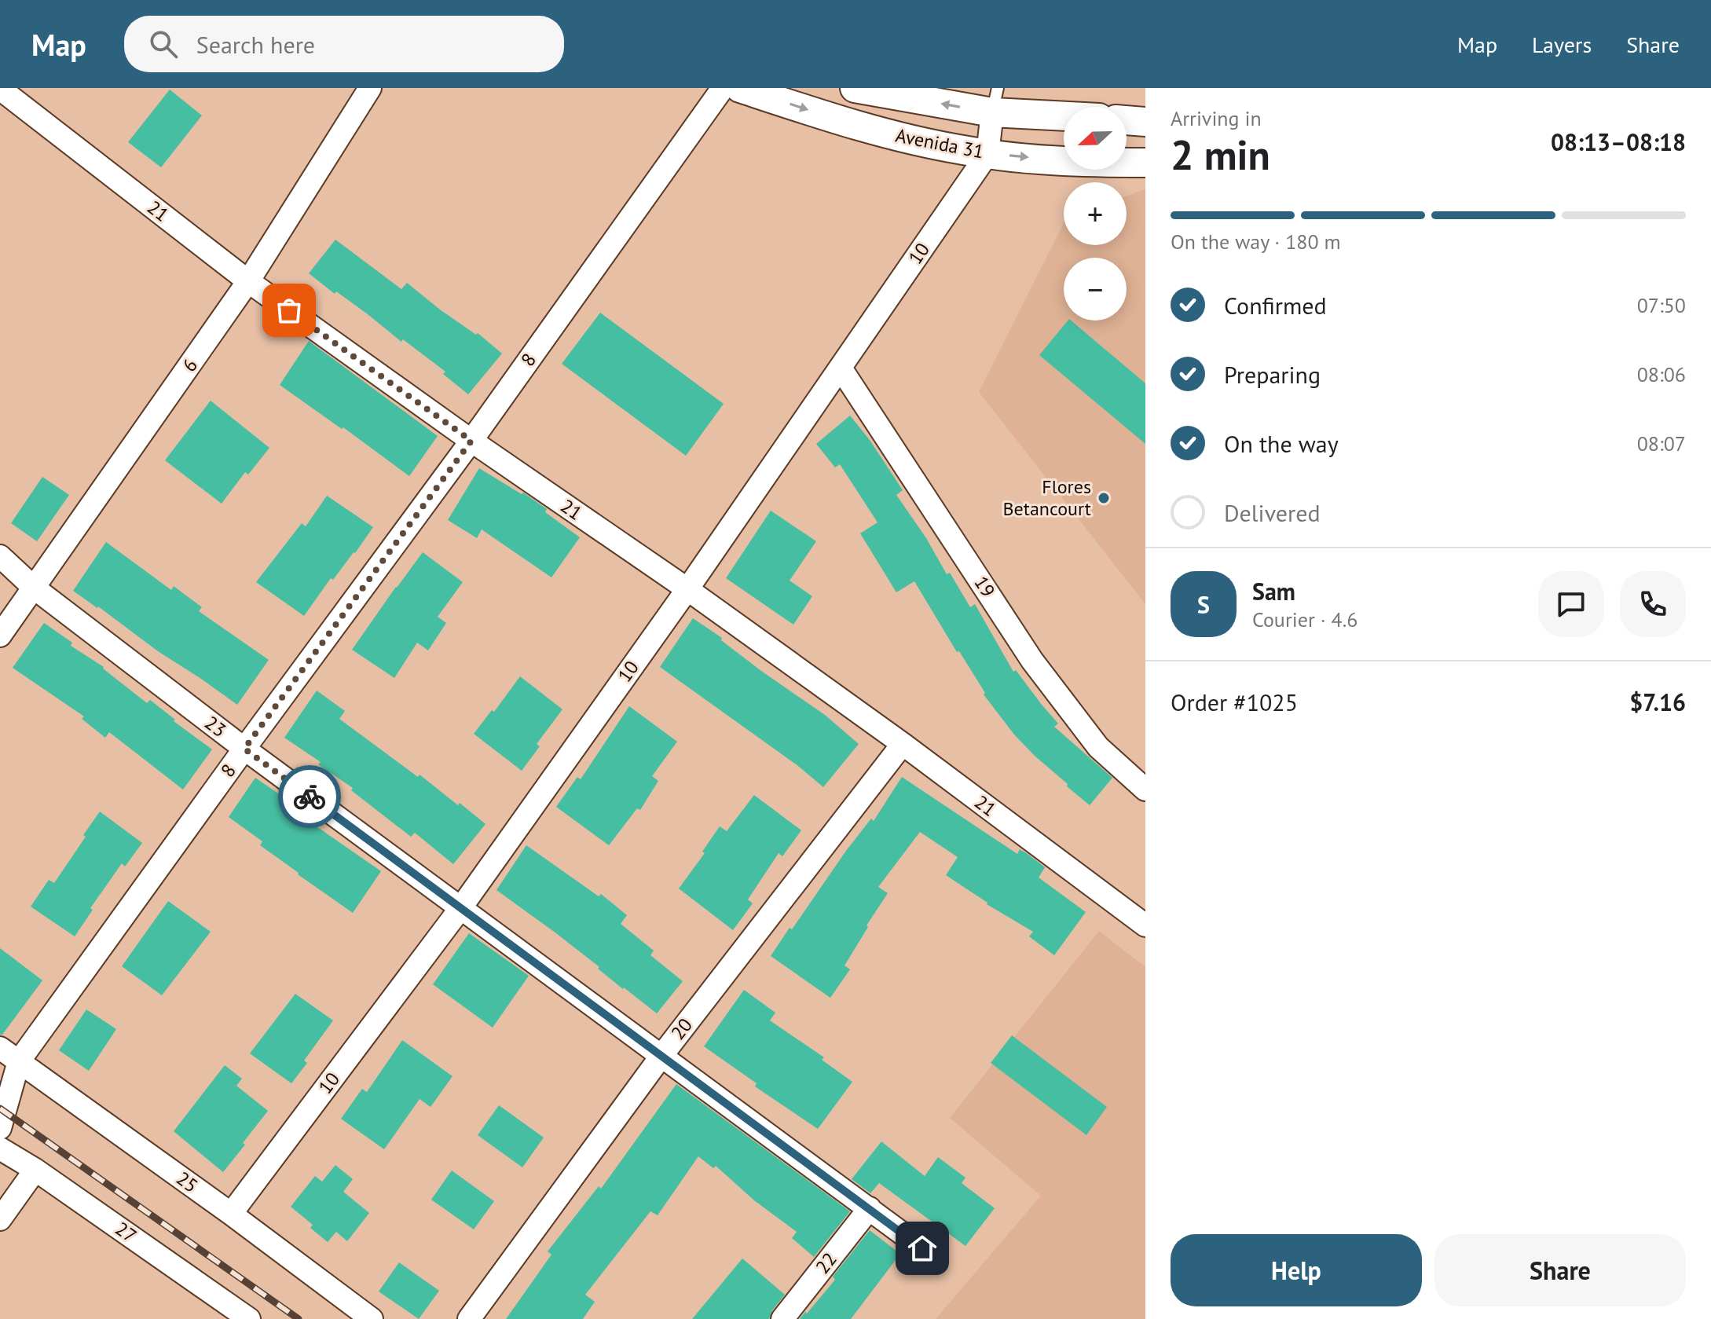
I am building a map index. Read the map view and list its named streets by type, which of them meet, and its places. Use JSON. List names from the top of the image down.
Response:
{
  "streets": {
    "street": [
      "Avenida 31",
      "21",
      "10",
      "8",
      "6",
      "19",
      "23",
      "20",
      "25",
      "27",
      "22"
    ]
  },
  "crossings": [
    ["Avenida 31", "10"],
    ["21", "10"],
    ["21", "8"],
    ["21", "6"],
    ["21", "20"],
    ["10", "19"],
    ["10", "23"],
    ["10", "25"],
    ["8", "23"],
    ["8", "25"],
    ["6", "23"],
    ["23", "20"],
    ["23", "22"]
  ],
  "places": ["Flores Betancourt"],
  "north": "left",
  "page": {
    "header": "Map",
    "search": "Search here",
    "nav": ["Map", "Layers", "Share"],
    "heading": ["2 min", "Arriving in", "08:13–08:18"],
    "panel": [
      "Sam",
      "Courier · 4.6",
      "Order #1025",
      "$7.16"
    ],
    "map_buttons": ["+", "−"],
    "bar": "On the way · 180 m",
    "list": [
      ["Confirmed", "07:50"],
      ["Preparing", "08:06"],
      ["On the way", "08:07"],
      "Delivered"
    ],
    "round": "S",
    "buttons": ["Help", "Share"]
  }
}
